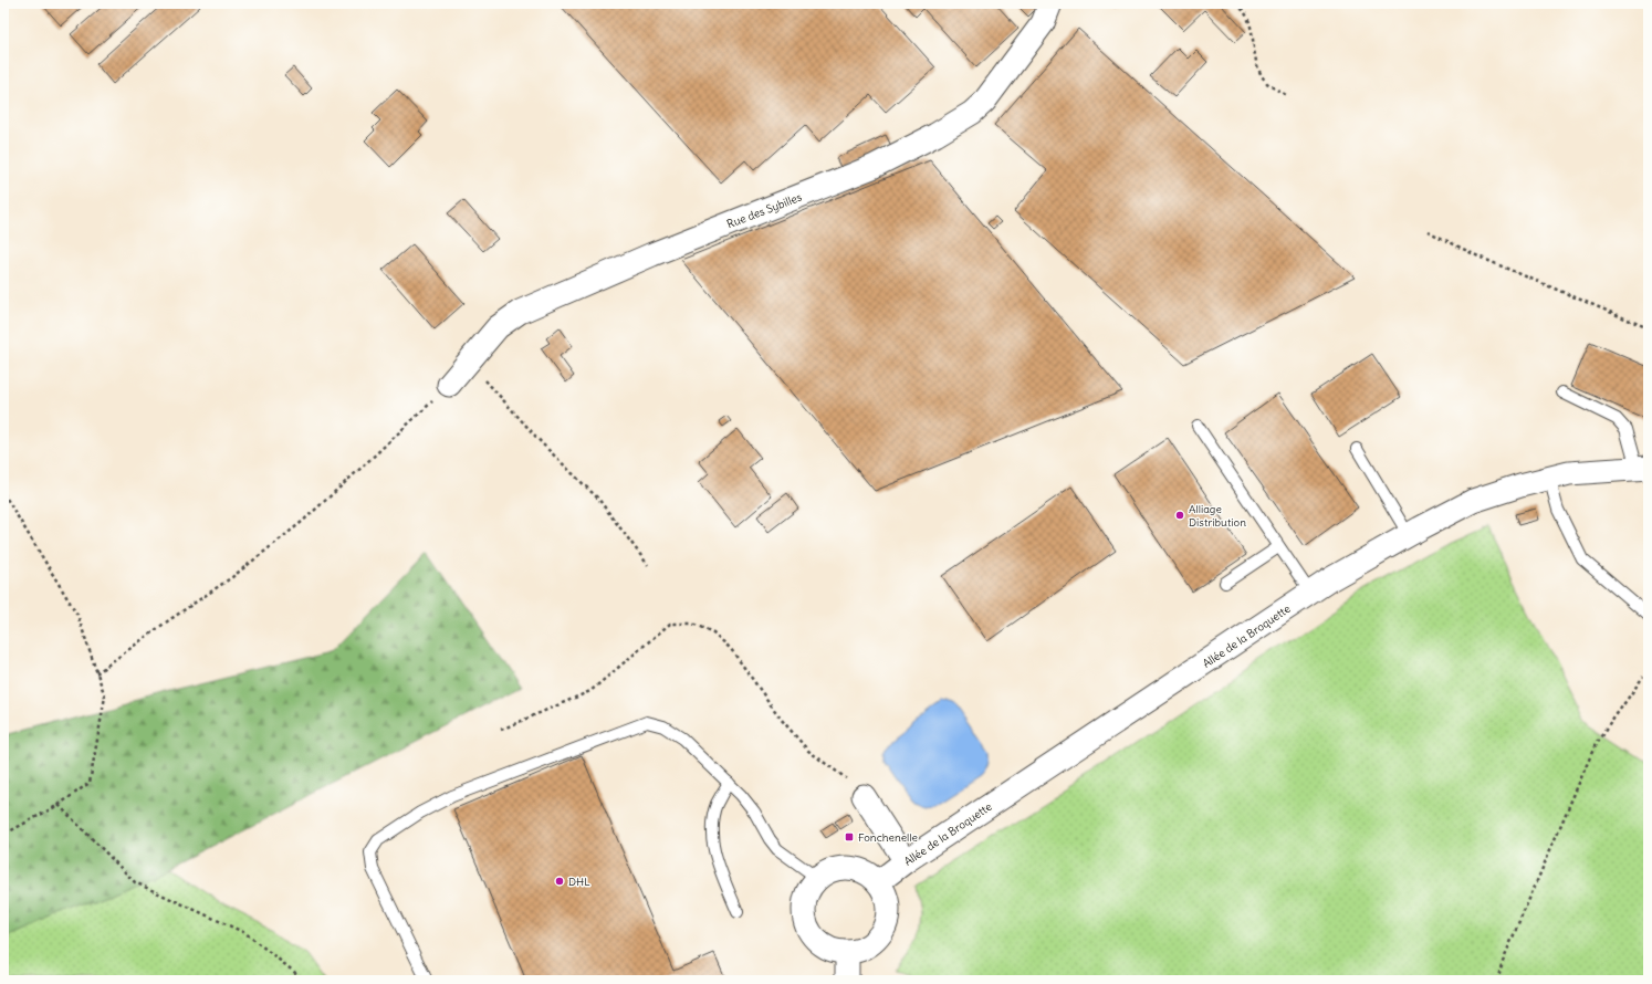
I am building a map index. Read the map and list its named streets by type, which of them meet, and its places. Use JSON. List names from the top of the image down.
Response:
{
  "streets": {
    "street": ["Rue des Sybilles", "Allée de la Broquette"]
  },
  "places": {
    "other": ["Alliage Distribution", "DHL"],
    "transit": ["Fonchenelle"]
  }
}
